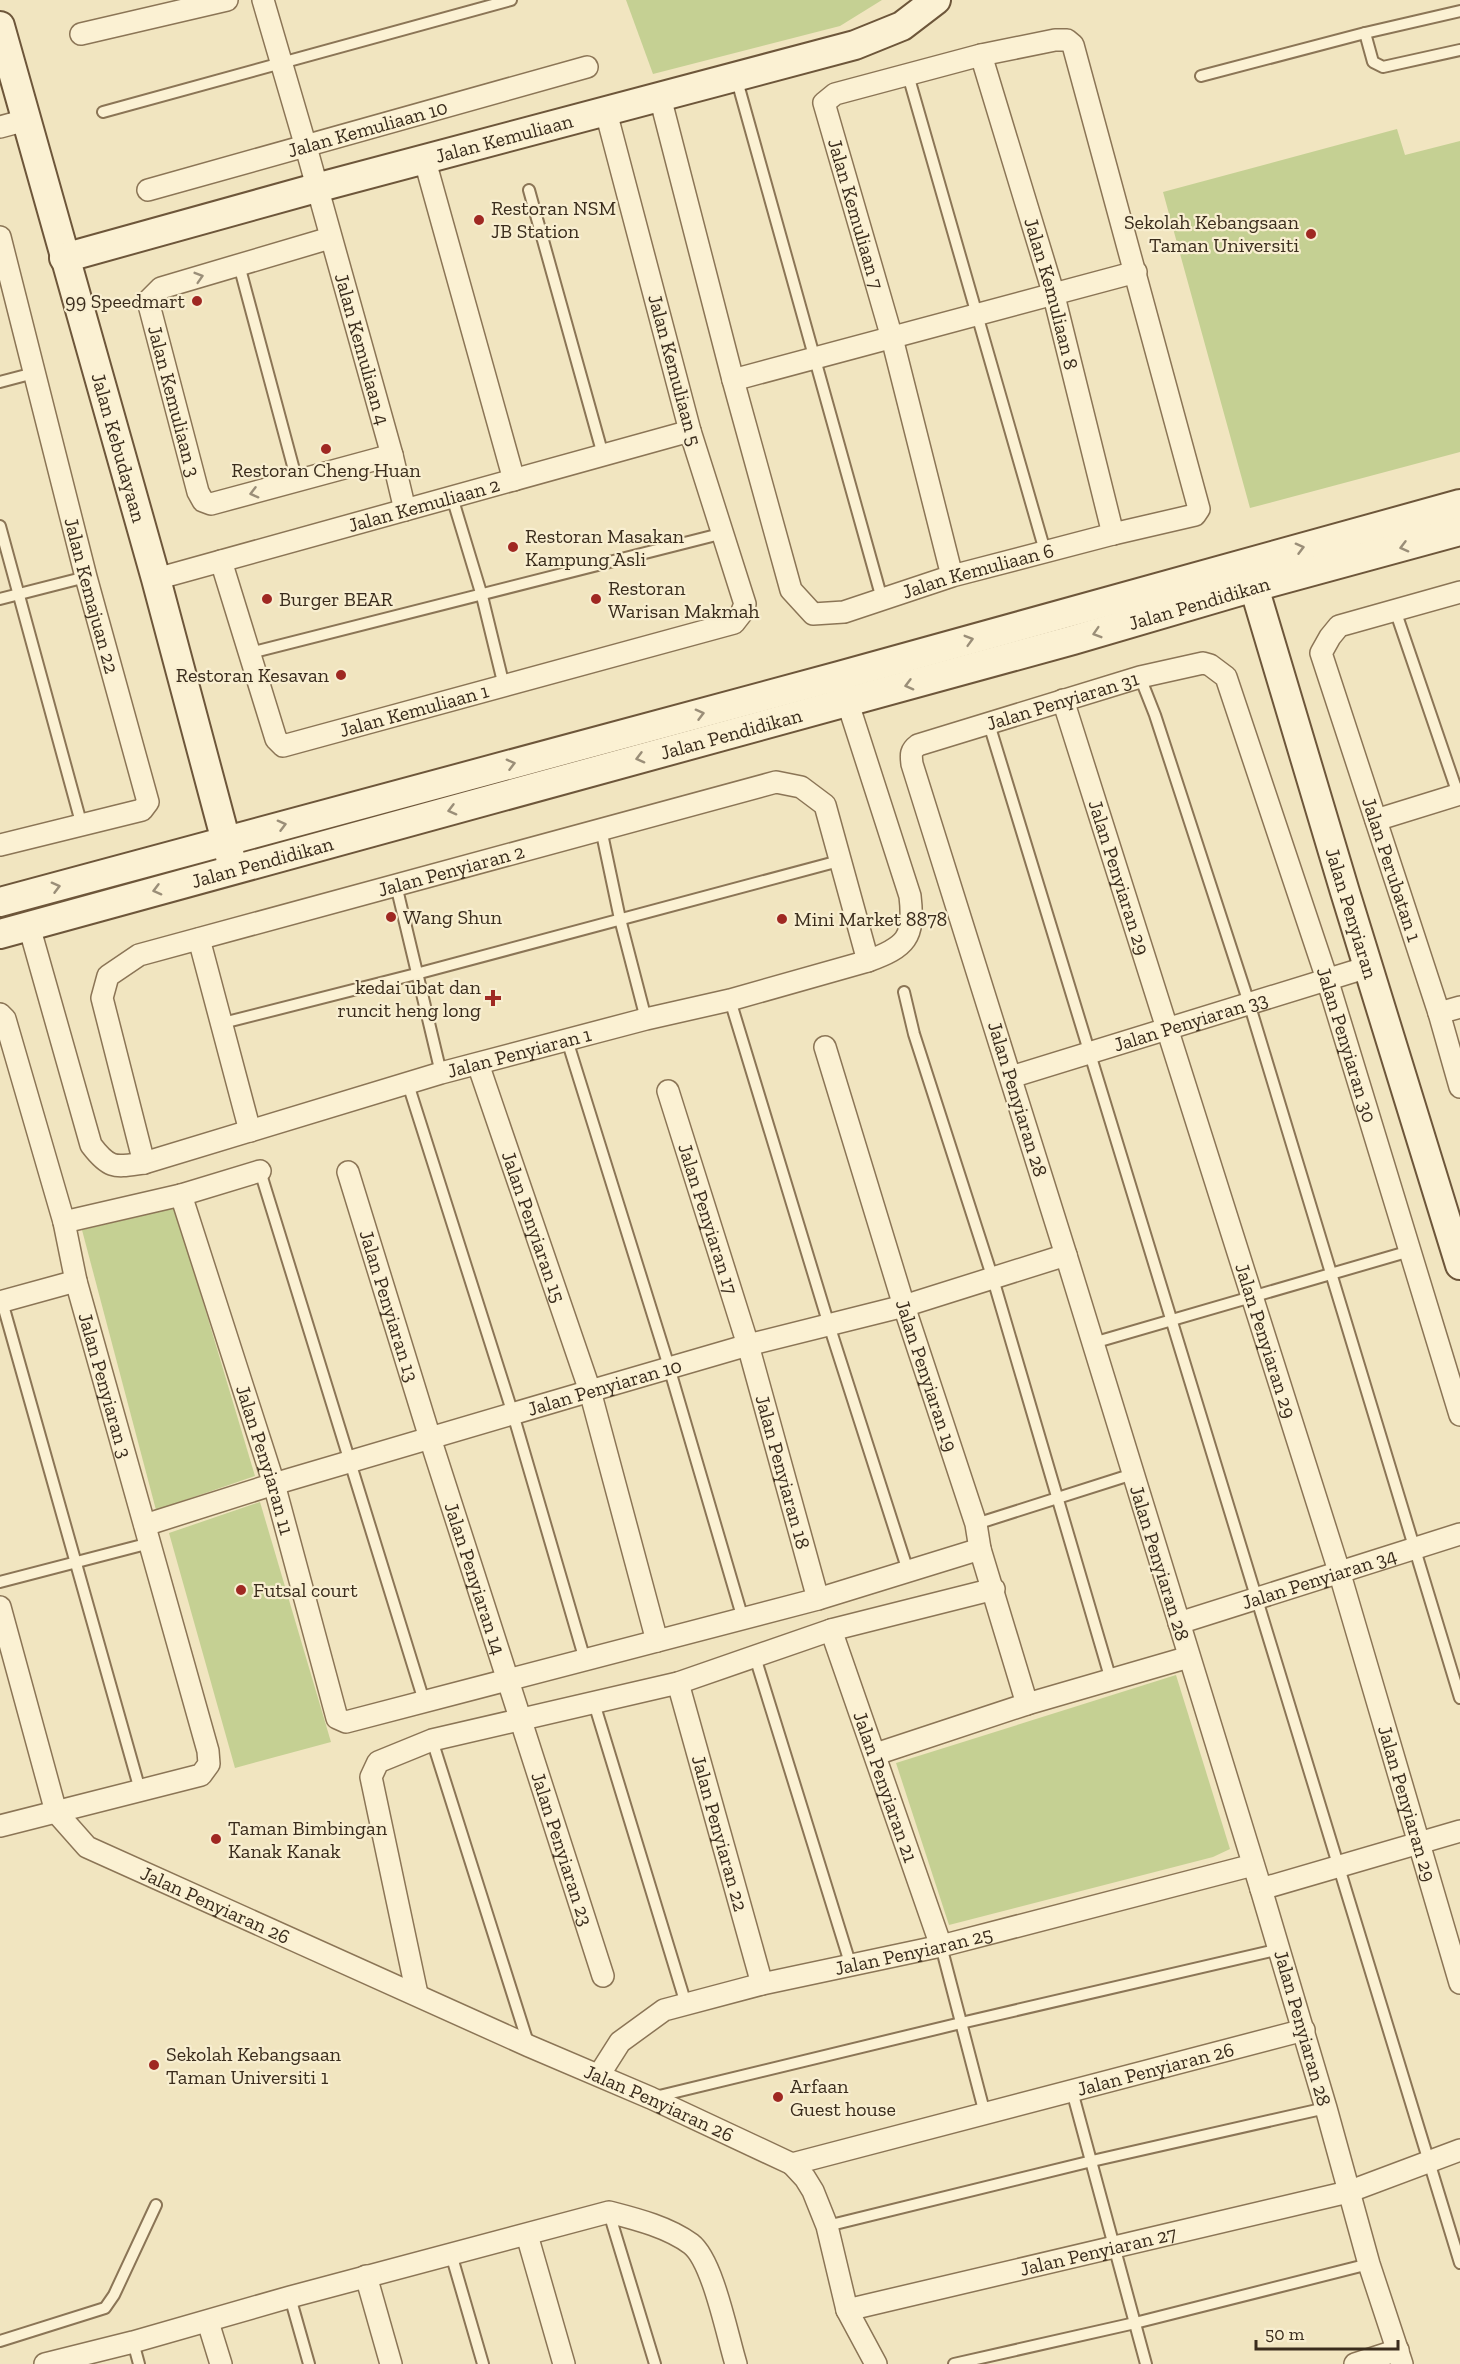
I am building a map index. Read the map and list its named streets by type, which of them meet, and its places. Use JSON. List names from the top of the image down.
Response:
{
  "streets": {
    "main road": [
      "Jalan Kemuliaan",
      "Jalan Kebudayaan",
      "Jalan Pendidikan",
      "Jalan Penyiaran"
    ],
    "street": [
      "Jalan Kemuliaan 10",
      "Jalan Kemuliaan 7",
      "Jalan Kemuliaan 8",
      "Jalan Kemuliaan 4",
      "Jalan Kemuliaan 5",
      "Jalan Kemuliaan 3",
      "Jalan Kemuliaan 2",
      "Jalan Kemuliaan 6",
      "Jalan Kemajuan 22",
      "Jalan Penyiaran 31",
      "Jalan Kemuliaan 1",
      "Jalan Penyiaran 2",
      "Jalan Perubatan 1",
      "Jalan Penyiaran 29",
      "Jalan Penyiaran 33",
      "Jalan Penyiaran 30",
      "Jalan Penyiaran 1",
      "Jalan Penyiaran 28",
      "Jalan Penyiaran 17",
      "Jalan Penyiaran 15",
      "Jalan Penyiaran 13",
      "Jalan Penyiaran 19",
      "Jalan Penyiaran 3",
      "Jalan Penyiaran 10",
      "Jalan Penyiaran 11",
      "Jalan Penyiaran 18",
      "Jalan Penyiaran 34",
      "Jalan Penyiaran 14",
      "Jalan Penyiaran 21",
      "Jalan Penyiaran 22",
      "Jalan Penyiaran 23",
      "Jalan Penyiaran 26",
      "Jalan Penyiaran 25",
      "Jalan Penyiaran 27"
    ]
  },
  "crossings": [
    ["Jalan Kemuliaan 10", "Jalan Kemuliaan 4"],
    ["Jalan Kemuliaan", "Jalan Kemuliaan 4"],
    ["Jalan Kemuliaan", "Jalan Kemuliaan 5"],
    ["Jalan Kemuliaan", "Jalan Kebudayaan"],
    ["Jalan Kemuliaan", "Jalan Kemuliaan 6"],
    ["Jalan Kemuliaan 7", "Jalan Kemuliaan 8"],
    ["Jalan Kemuliaan 7", "Jalan Kemuliaan 6"],
    ["Jalan Kemuliaan 8", "Jalan Kemuliaan 6"],
    ["Jalan Kemuliaan 4", "Jalan Kemuliaan 3"],
    ["Jalan Kemuliaan 4", "Jalan Kemuliaan 2"],
    ["Jalan Kemuliaan 5", "Jalan Kemuliaan 2"],
    ["Jalan Kemuliaan 5", "Jalan Kemuliaan 1"],
    ["Jalan Kebudayaan", "Jalan Kemuliaan 2"],
    ["Jalan Kebudayaan", "Jalan Pendidikan"],
    ["Jalan Kemuliaan 2", "Jalan Kemuliaan 1"],
    ["Jalan Pendidikan", "Jalan Penyiaran"],
    ["Jalan Pendidikan", "Jalan Penyiaran 1"],
    ["Jalan Penyiaran 31", "Jalan Penyiaran 29"],
    ["Jalan Penyiaran 31", "Jalan Penyiaran 30"],
    ["Jalan Penyiaran 31", "Jalan Penyiaran 28"],
    ["Jalan Penyiaran 2", "Jalan Penyiaran 1"],
    ["Jalan Penyiaran 29", "Jalan Penyiaran 33"],
    ["Jalan Penyiaran 29", "Jalan Penyiaran 34"],
    ["Jalan Penyiaran", "Jalan Penyiaran 33"],
    ["Jalan Penyiaran 33", "Jalan Penyiaran 30"],
    ["Jalan Penyiaran 33", "Jalan Penyiaran 28"],
    ["Jalan Penyiaran 1", "Jalan Penyiaran 15"],
    ["Jalan Penyiaran 28", "Jalan Penyiaran 10"],
    ["Jalan Penyiaran 28", "Jalan Penyiaran 34"],
    ["Jalan Penyiaran 28", "Jalan Penyiaran 26"],
    ["Jalan Penyiaran 28", "Jalan Penyiaran 25"],
    ["Jalan Penyiaran 28", "Jalan Penyiaran 27"],
    ["Jalan Penyiaran 17", "Jalan Penyiaran 10"],
    ["Jalan Penyiaran 17", "Jalan Penyiaran 18"],
    ["Jalan Penyiaran 15", "Jalan Penyiaran 10"],
    ["Jalan Penyiaran 13", "Jalan Penyiaran 10"],
    ["Jalan Penyiaran 13", "Jalan Penyiaran 14"],
    ["Jalan Penyiaran 19", "Jalan Penyiaran 10"],
    ["Jalan Penyiaran 3", "Jalan Penyiaran 10"],
    ["Jalan Penyiaran 10", "Jalan Penyiaran 11"],
    ["Jalan Penyiaran 10", "Jalan Penyiaran 18"],
    ["Jalan Penyiaran 10", "Jalan Penyiaran 14"],
    ["Jalan Penyiaran 14", "Jalan Penyiaran 23"],
    ["Jalan Penyiaran 21", "Jalan Penyiaran 25"],
    ["Jalan Penyiaran 22", "Jalan Penyiaran 25"],
    ["Jalan Penyiaran 26", "Jalan Penyiaran 25"]
  ],
  "places": {
    "other": [
      "Restoran NSM JB Station",
      "Sekolah Kebangsaan Taman Universiti",
      "99 Speedmart",
      "Restoran Cheng Huan",
      "Restoran Masakan Kampung Asli",
      "Burger BEAR",
      "Restoran Warisan Makmah",
      "Restoran Kesavan",
      "Wang Shun",
      "Mini Market 8878",
      "Futsal court",
      "Taman Bimbingan Kanak Kanak",
      "Sekolah Kebangsaan Taman Universiti 1",
      "Arfaan Guest house"
    ],
    "health": ["kedai ubat dan runcit heng long"]
  },
  "scale_bar": "50 m"
}
